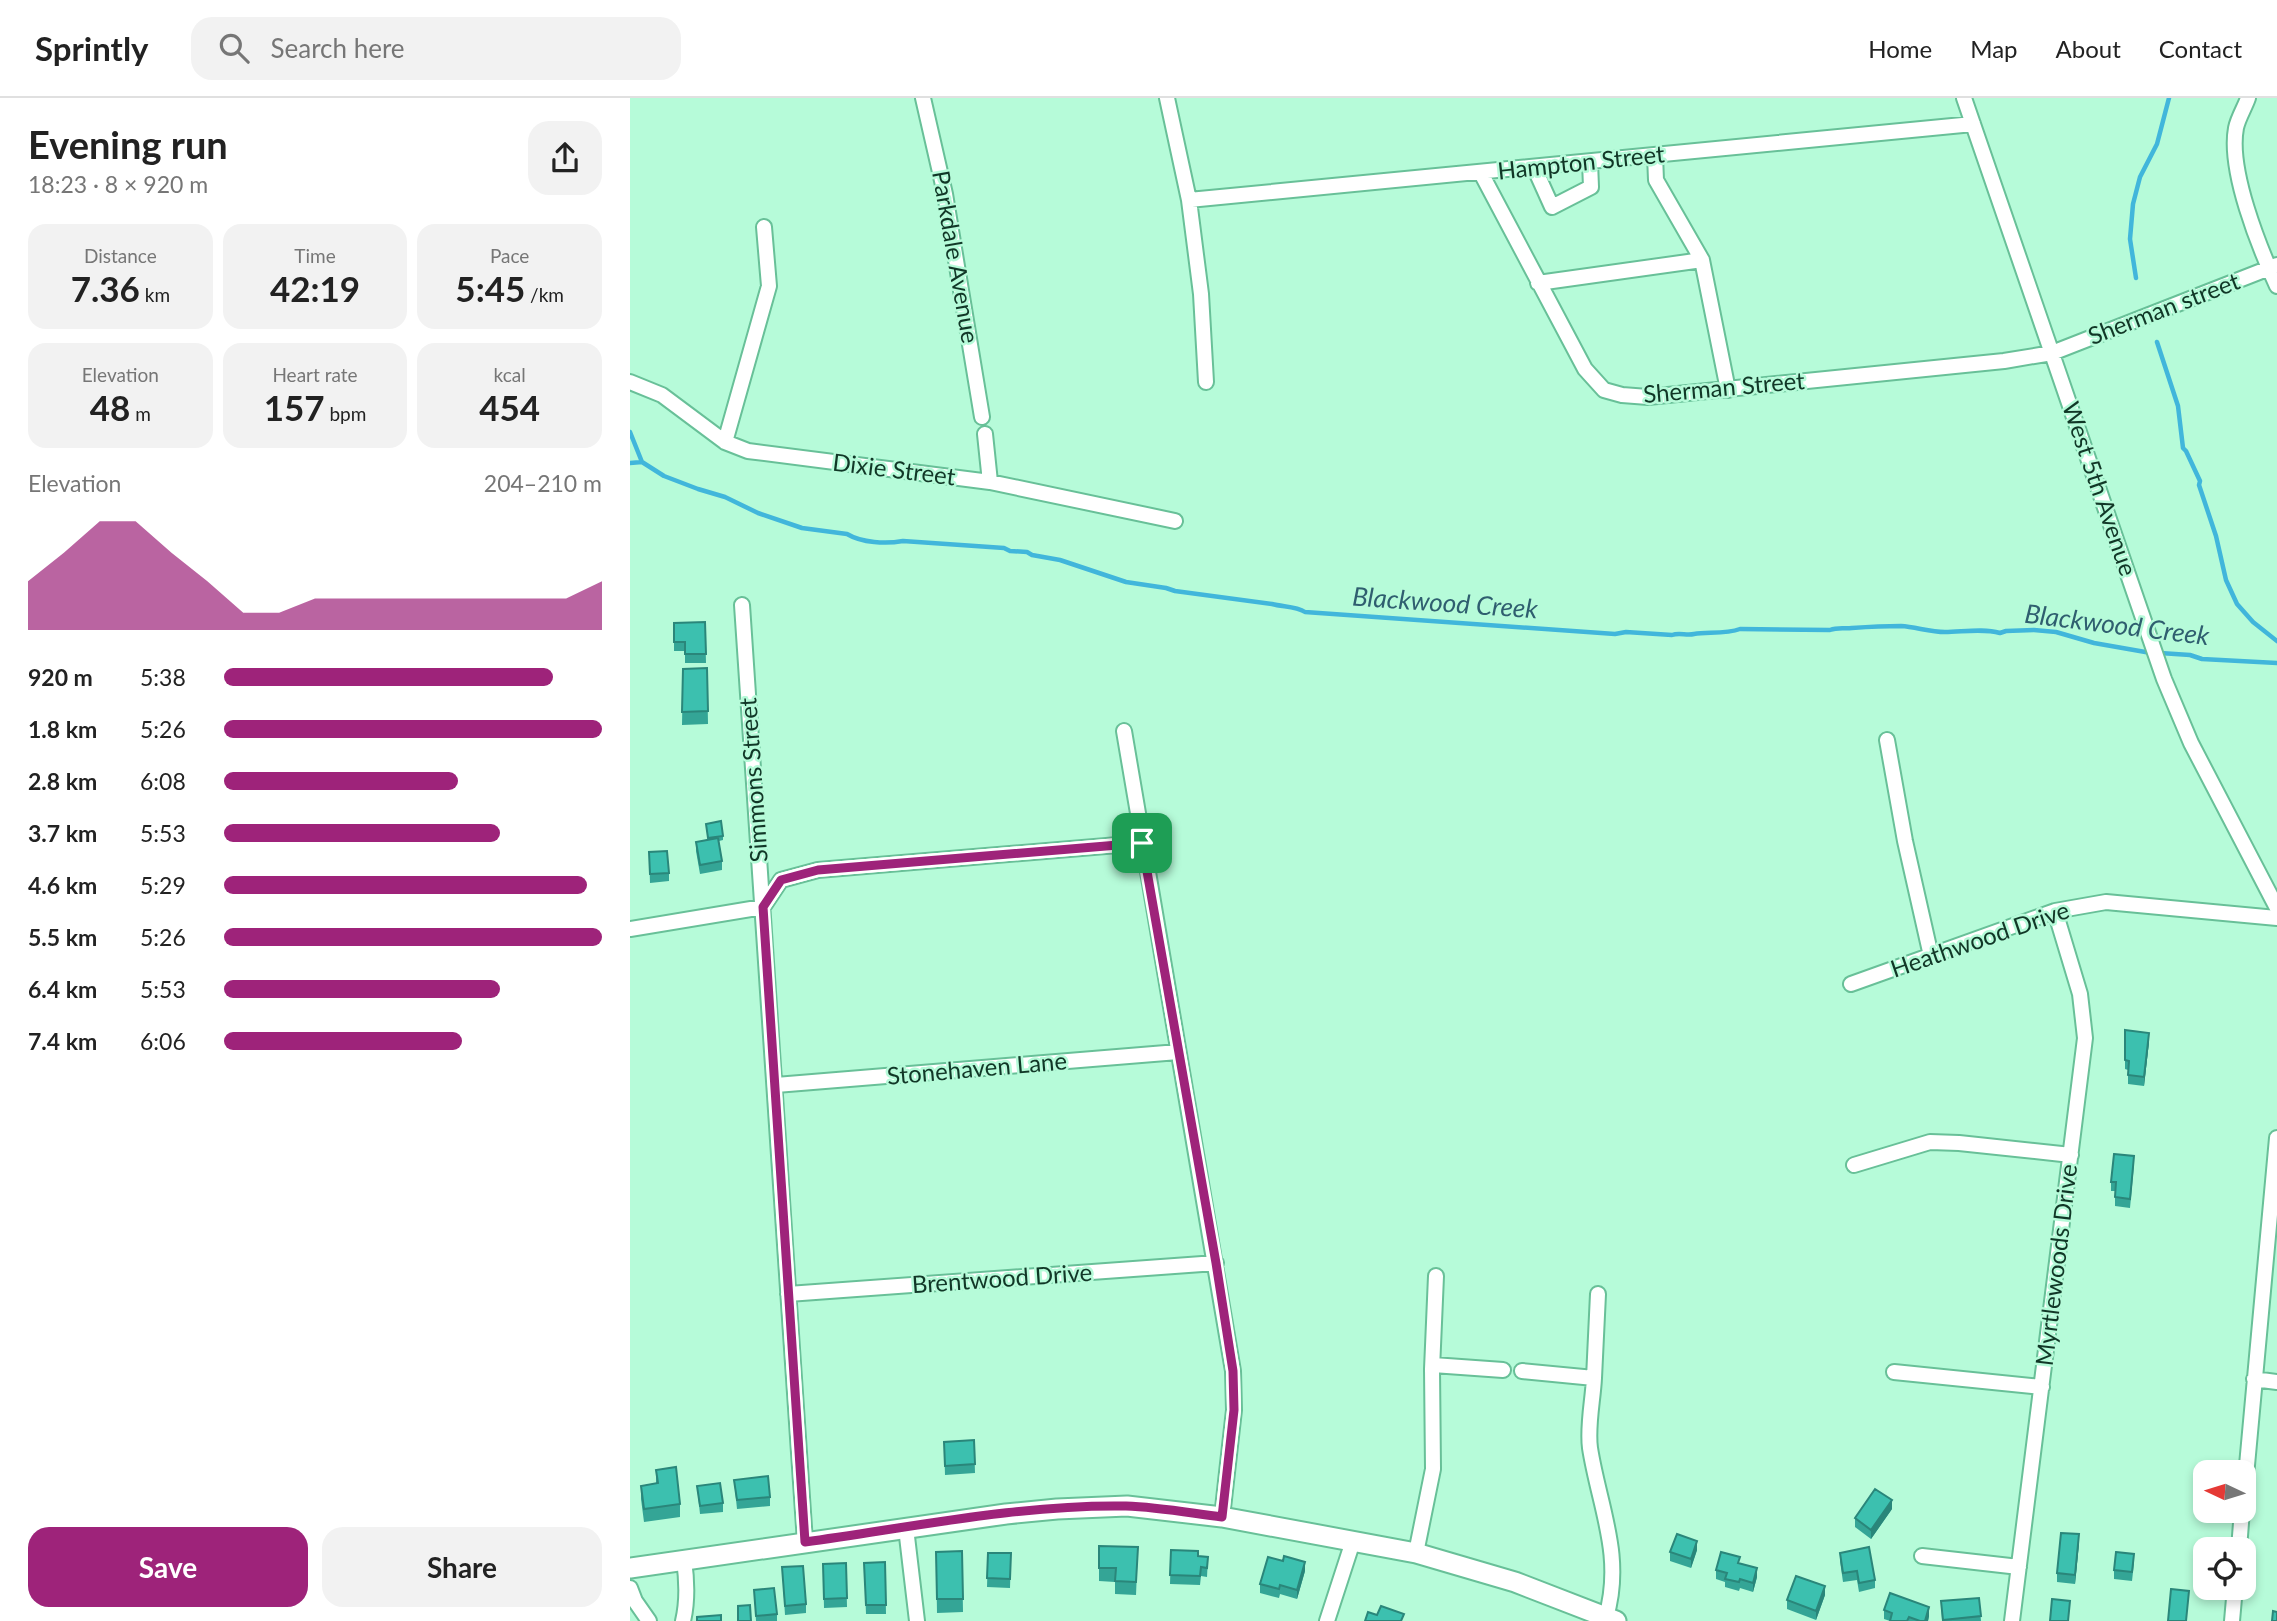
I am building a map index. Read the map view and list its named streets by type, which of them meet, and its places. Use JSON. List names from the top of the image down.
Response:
{
  "streets": {
    "street": [
      "Hampton Street",
      "Parkdale Avenue",
      "Sherman street",
      "Sherman Street",
      "Dixie Street",
      "West 5th Avenue",
      "Simmons Street",
      "Heathwood Drive",
      "Stonehaven Lane",
      "Myrtlewoods Drive",
      "Brentwood Drive"
    ]
  },
  "crossings": [
    ["Hampton Street", "Sherman Street"],
    ["Hampton Street", "West 5th Avenue"],
    ["Sherman street", "Sherman Street"],
    ["Sherman street", "West 5th Avenue"],
    ["Sherman Street", "West 5th Avenue"],
    ["Simmons Street", "Stonehaven Lane"],
    ["Simmons Street", "Brentwood Drive"],
    ["Heathwood Drive", "Myrtlewoods Drive"]
  ],
  "water": ["Blackwood Creek"],
  "north": "left",
  "page": {
    "header": "Sprintly",
    "search": "Search here",
    "nav": [
      "Home",
      "Map",
      "About",
      "Contact"
    ],
    "heading": ["Evening run", "18:23 · 8 × 920 m"],
    "stats": [
      ["Distance", "7.36 km"],
      ["Time", "42:19"],
      ["Pace", "5:45 /km"],
      ["Elevation", "48 m"],
      ["Heart rate", "157 bpm"],
      ["kcal", "454"]
    ],
    "chart": ["Elevation", "204–210 m"],
    "list": [
      {
        "name": "920 m",
        "note": "5:38"
      },
      {
        "name": "1.8 km",
        "note": "5:26"
      },
      {
        "name": "2.8 km",
        "note": "6:08"
      },
      {
        "name": "3.7 km",
        "note": "5:53"
      },
      {
        "name": "4.6 km",
        "note": "5:29"
      },
      {
        "name": "5.5 km",
        "note": "5:26"
      },
      {
        "name": "6.4 km",
        "note": "5:53"
      },
      {
        "name": "7.4 km",
        "note": "6:06"
      }
    ],
    "buttons": ["Save", "Share"]
  }
}
